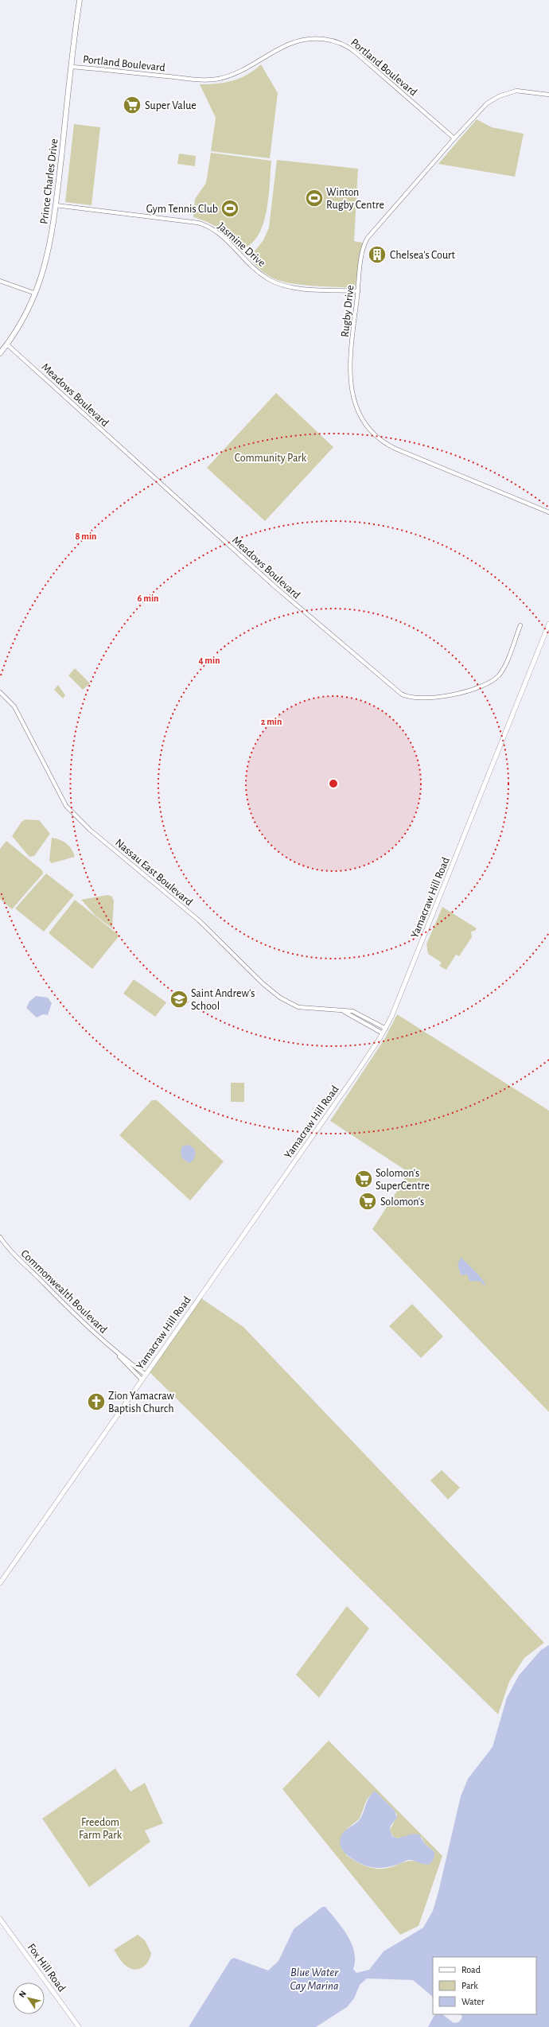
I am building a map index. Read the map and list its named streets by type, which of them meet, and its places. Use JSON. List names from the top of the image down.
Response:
{
  "streets": {
    "highway": ["Prince Charles Drive"],
    "main road": ["Yamacraw Hill Road", "Fox Hill Road"],
    "street": [
      "Portland Boulevard",
      "Jasmine Drive",
      "Rugby Drive",
      "Meadows Boulevard",
      "Nassau East Boulevard",
      "Commonwealth Boulevard"
    ]
  },
  "crossings": [
    ["Portland Boulevard", "Prince Charles Drive"],
    ["Portland Boulevard", "Rugby Drive"],
    ["Prince Charles Drive", "Jasmine Drive"],
    ["Prince Charles Drive", "Meadows Boulevard"],
    ["Jasmine Drive", "Rugby Drive"],
    ["Nassau East Boulevard", "Yamacraw Hill Road"],
    ["Yamacraw Hill Road", "Commonwealth Boulevard"]
  ],
  "water": ["Blue Water Cay Marina"],
  "parks": ["Community Park", "Freedom Farm Park"],
  "places": {
    "supermarket": ["Super Value", "Solomon's SuperCentre", "Solomon's"],
    "sports": ["Winton Rugby Centre", "Gym Tennis Club"],
    "building": ["Chelsea's Court"],
    "school or university": ["Saint Andrew's School"],
    "church": ["Zion Yamacraw Baptish Church"]
  },
  "legend": ["Road", "Park", "Water"],
  "north": "top left",
  "rings": [
    "8 min",
    "6 min",
    "4 min",
    "2 min"
  ]
}
